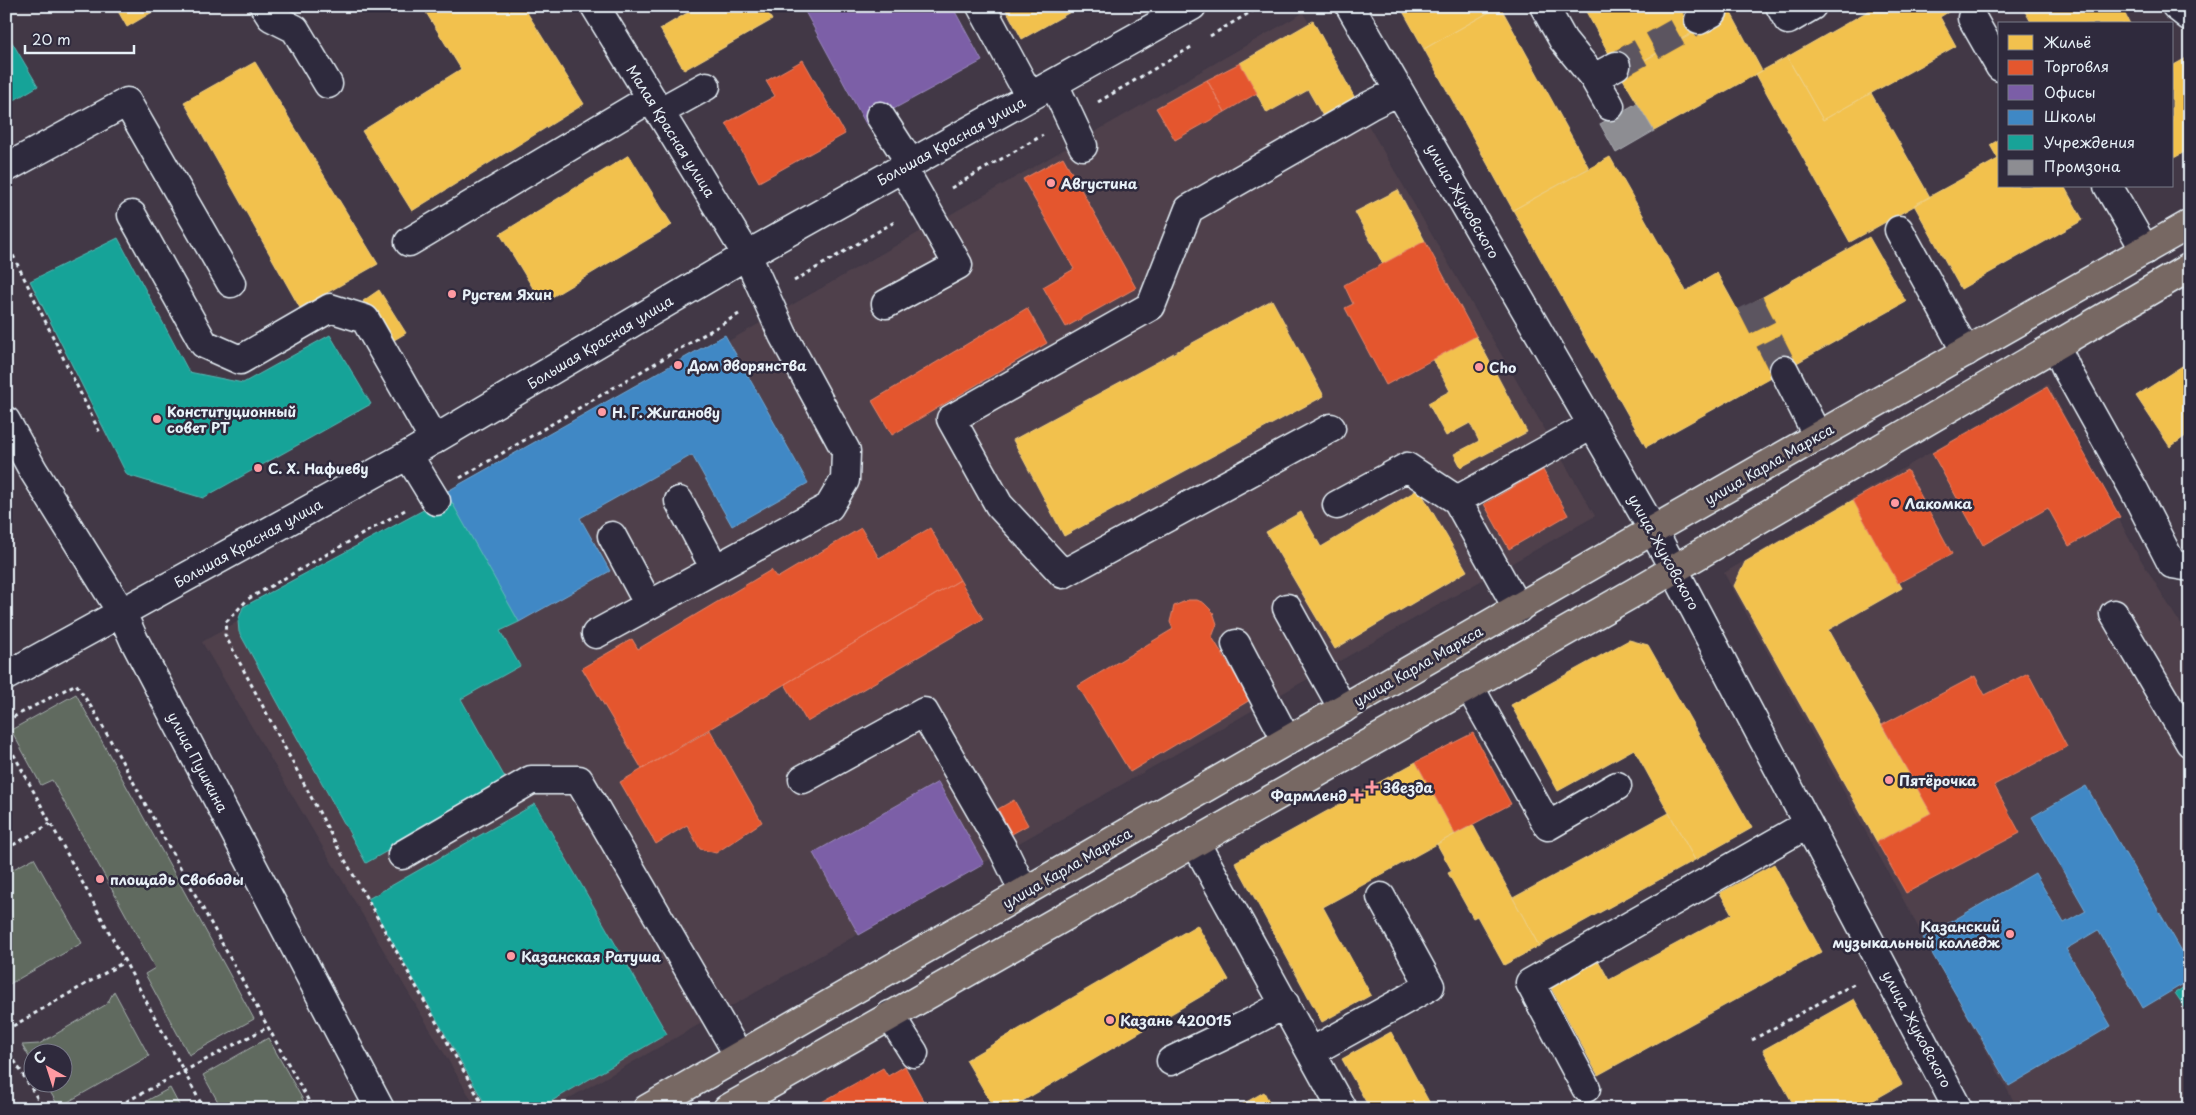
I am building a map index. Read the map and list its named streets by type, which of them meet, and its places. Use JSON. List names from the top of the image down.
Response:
{
  "streets": {
    "main road": ["улица Карла Маркса"],
    "street": [
      "Малая Красная улица",
      "Большая Красная улица",
      "улица Жуковского",
      "улица Пушкина"
    ]
  },
  "crossings": [
    ["Малая Красная улица", "Большая Красная улица"],
    ["Большая Красная улица", "улица Пушкина"],
    ["улица Жуковского", "улица Карла Маркса"]
  ],
  "places": {
    "other": [
      "Августина",
      "Рустем Яхин",
      "Дом дворянства",
      "Cho",
      "Н. Г. Жиганову",
      "Конституционный совет РТ",
      "С. Х. Нафиеву",
      "Лакомка",
      "Пятёрочка",
      "площадь Свободы",
      "Казанский музыкальный колледж",
      "Казанская Ратуша",
      "Казань 420015"
    ],
    "health": ["Звезда", "Фармленд"]
  },
  "legend": [
    "Жильё",
    "Торговля",
    "Офисы",
    "Школы",
    "Учреждения",
    "Промзона"
  ],
  "scale_bar": "20 m",
  "north": "top left"
}
